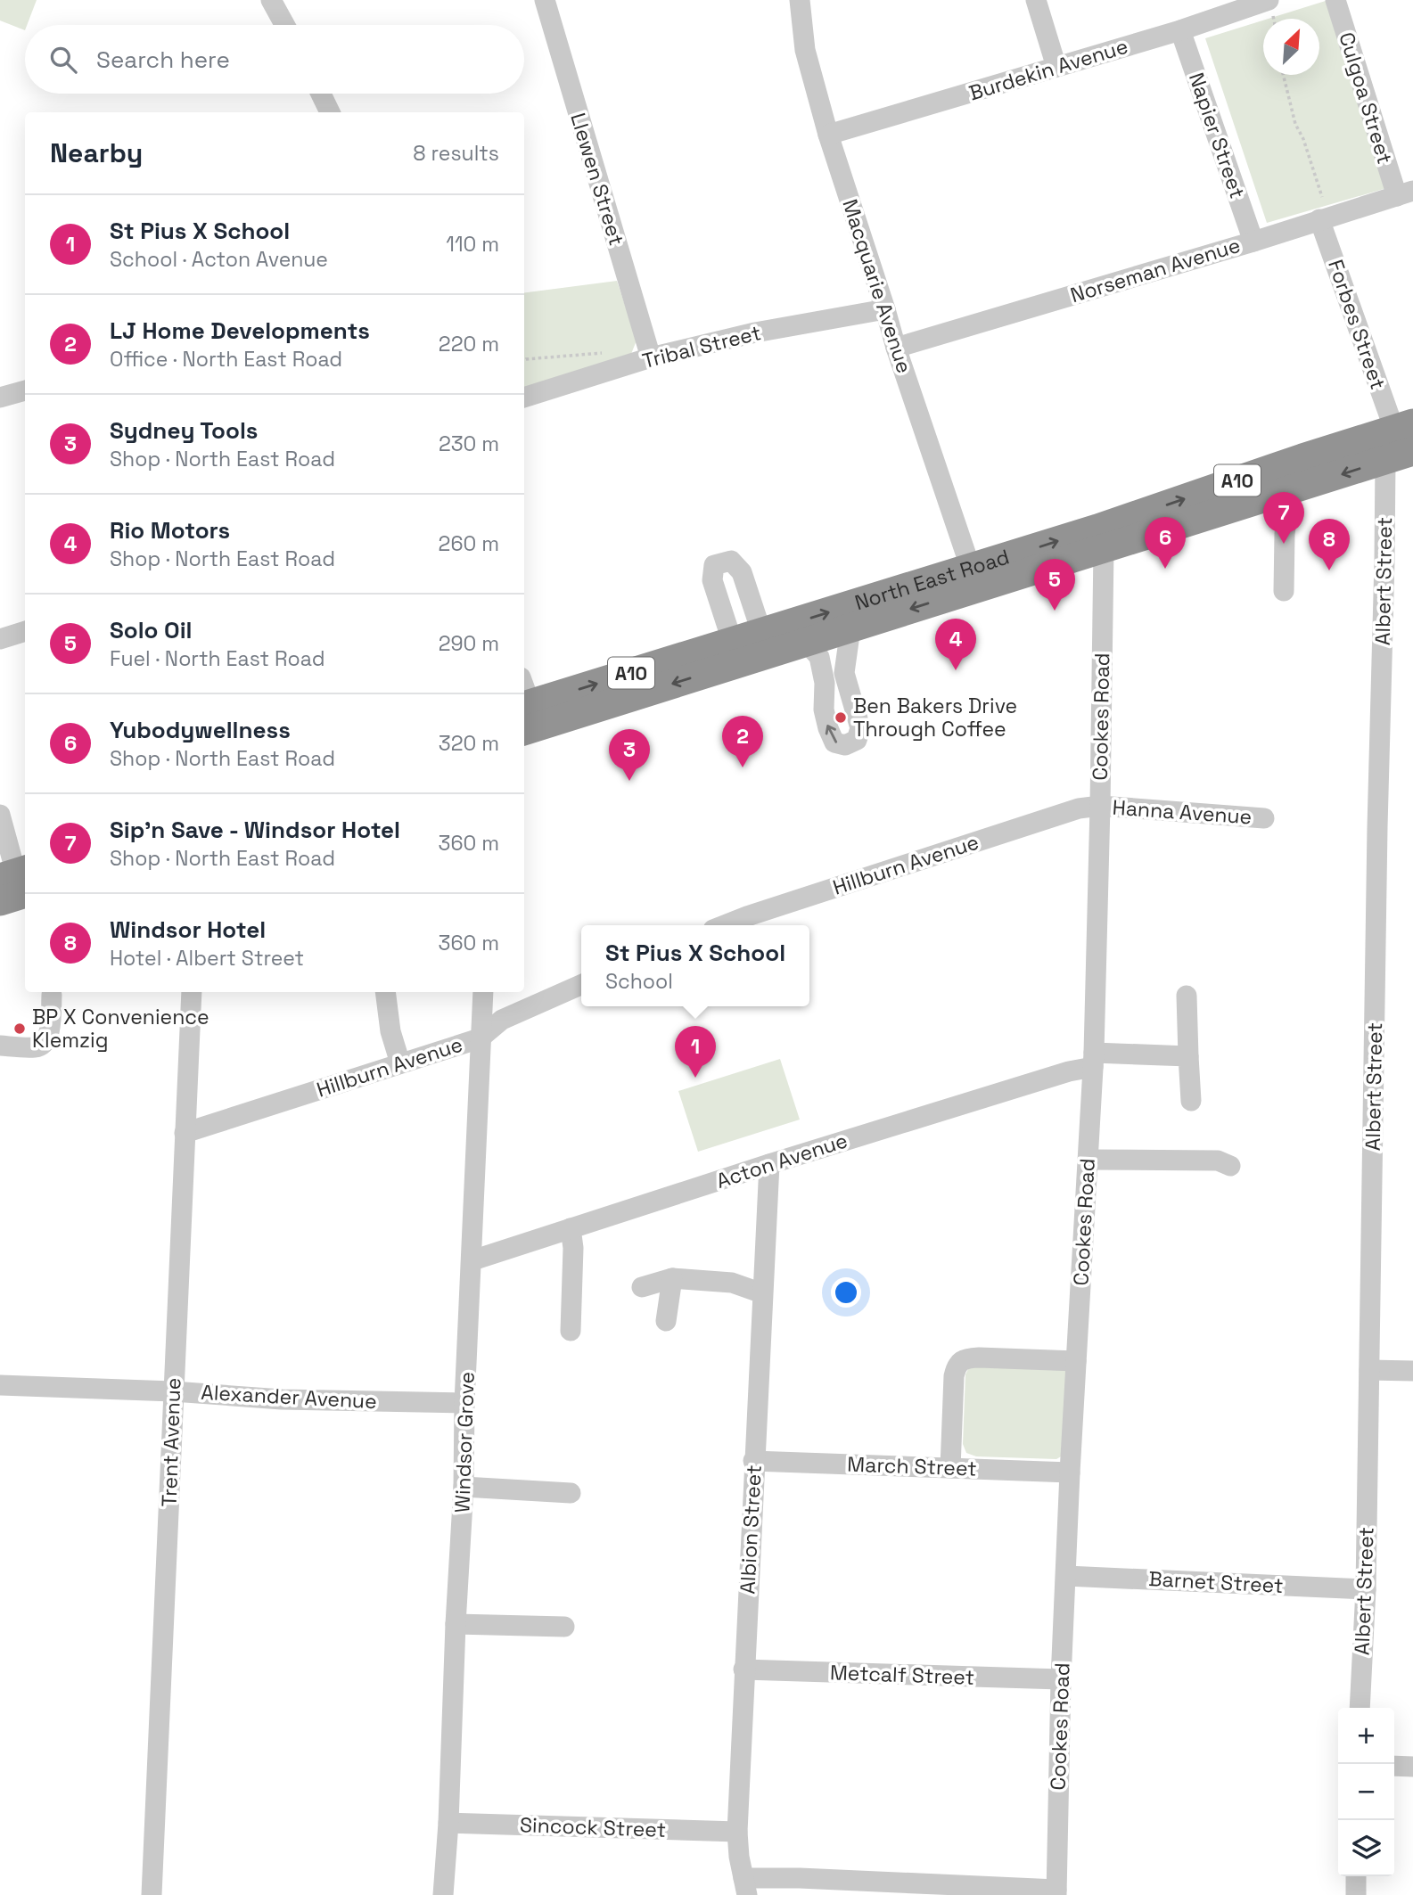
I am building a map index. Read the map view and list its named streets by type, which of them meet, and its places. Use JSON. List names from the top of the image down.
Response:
{
  "streets": {
    "highway": ["A10", "North East Road"],
    "street": [
      "Burdekin Avenue",
      "Culgoa Street",
      "Napier Street",
      "Llewen Street",
      "Norseman Avenue",
      "Macquarie Avenue",
      "Forbes Street",
      "Tribal Street",
      "Albert Street",
      "Cookes Road",
      "Hanna Avenue",
      "Hillburn Avenue",
      "Acton Avenue",
      "Alexander Avenue",
      "Trent Avenue",
      "Windsor Grove",
      "March Street",
      "Albion Street",
      "Barnet Street",
      "Metcalf Street",
      "Sincock Street"
    ]
  },
  "crossings": [
    ["Burdekin Avenue", "Napier Street"],
    ["Burdekin Avenue", "Macquarie Avenue"],
    ["Culgoa Street", "Norseman Avenue"],
    ["Napier Street", "Norseman Avenue"],
    ["Llewen Street", "Tribal Street"],
    ["Norseman Avenue", "Macquarie Avenue"],
    ["Norseman Avenue", "Forbes Street"],
    ["Macquarie Avenue", "Tribal Street"],
    ["Macquarie Avenue", "North East Road"],
    ["Forbes Street", "North East Road"],
    ["Forbes Street", "Albert Street"],
    ["North East Road", "Albert Street"],
    ["North East Road", "Cookes Road"],
    ["Albert Street", "Barnet Street"],
    ["Cookes Road", "Hanna Avenue"],
    ["Cookes Road", "Hillburn Avenue"],
    ["Cookes Road", "Acton Avenue"],
    ["Cookes Road", "March Street"],
    ["Cookes Road", "Barnet Street"],
    ["Cookes Road", "Metcalf Street"],
    ["Hanna Avenue", "Hillburn Avenue"],
    ["Hillburn Avenue", "Trent Avenue"],
    ["Hillburn Avenue", "Windsor Grove"],
    ["Acton Avenue", "Windsor Grove"],
    ["Acton Avenue", "Albion Street"],
    ["Alexander Avenue", "Trent Avenue"],
    ["Alexander Avenue", "Windsor Grove"],
    ["Windsor Grove", "Sincock Street"],
    ["March Street", "Albion Street"],
    ["Albion Street", "Metcalf Street"],
    ["Albion Street", "Sincock Street"]
  ],
  "places": ["Ben Bakers Drive Through Coffee", "BP X Convenience Klemzig"],
  "north": "top right",
  "page": {
    "search": "Search here",
    "heading": ["Nearby", "8 results"],
    "list": [
      {
        "mark": "1",
        "name": "St Pius X School",
        "note": "School · Acton Avenue",
        "value": "110 m"
      },
      {
        "mark": "2",
        "name": "LJ Home Developments",
        "note": "Office · North East Road",
        "value": "220 m"
      },
      {
        "mark": "3",
        "name": "Sydney Tools",
        "note": "Shop · North East Road",
        "value": "230 m"
      },
      {
        "mark": "4",
        "name": "Rio Motors",
        "note": "Shop · North East Road",
        "value": "260 m"
      },
      {
        "mark": "5",
        "name": "Solo Oil",
        "note": "Fuel · North East Road",
        "value": "290 m"
      },
      {
        "mark": "6",
        "name": "Yubodywellness",
        "note": "Shop · North East Road",
        "value": "320 m"
      },
      {
        "mark": "7",
        "name": "Sip'n Save - Windsor Hotel",
        "note": "Shop · North East Road",
        "value": "360 m"
      },
      {
        "mark": "8",
        "name": "Windsor Hotel",
        "note": "Hotel · Albert Street",
        "value": "360 m"
      }
    ],
    "pins": [
      "7",
      "6",
      "8",
      "5",
      "4",
      "2",
      "3",
      "1"
    ],
    "popup": ["St Pius X School", "School"],
    "map_buttons": ["+", "−"]
  }
}
